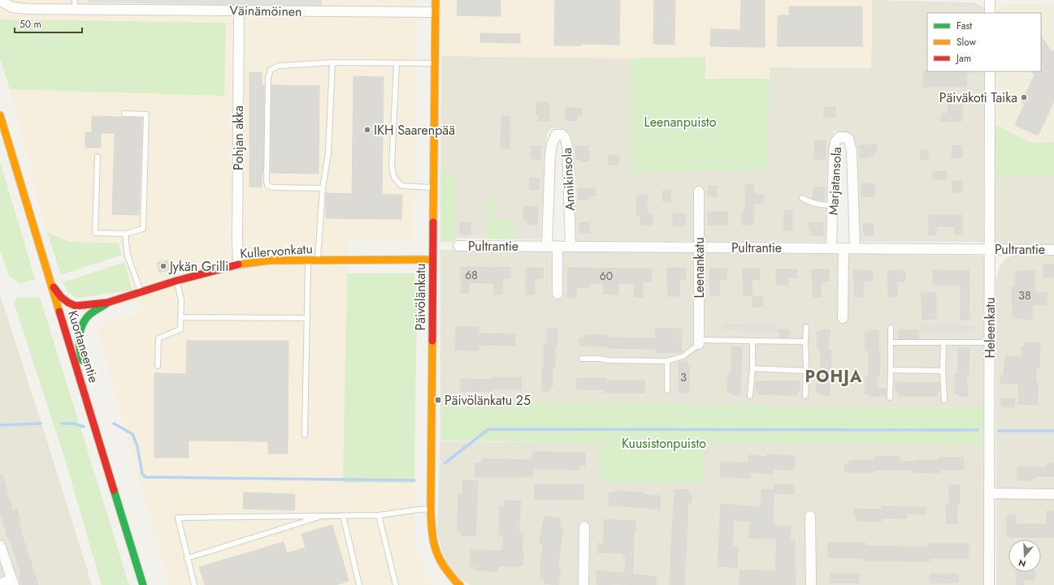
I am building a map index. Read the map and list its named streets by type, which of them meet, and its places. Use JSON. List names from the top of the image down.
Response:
{
  "streets": {
    "main road": ["Kullervonkatu", "Päivölänkatu", "Kuortaneentie"],
    "street": [
      "Väinämöinen",
      "Pohjan akka",
      "Annikinsola",
      "Marjatansola",
      "Pultrantie",
      "Leenankatu",
      "Heleenkatu"
    ]
  },
  "crossings": [
    ["Väinämöinen", "Pohjan akka"],
    ["Väinämöinen", "Päivölänkatu"],
    ["Pohjan akka", "Kullervonkatu"],
    ["Annikinsola", "Pultrantie"],
    ["Marjatansola", "Pultrantie"],
    ["Pultrantie", "Leenankatu"],
    ["Pultrantie", "Heleenkatu"],
    ["Kullervonkatu", "Päivölänkatu"],
    ["Kullervonkatu", "Kuortaneentie"]
  ],
  "districts": ["POHJA"],
  "parks": ["Leenanpuisto", "Kuusistonpuisto"],
  "places": {
    "other": ["Päiväkoti Taika", "IKH Saarenpää", "Jykän Grilli"],
    "transit": ["Päivölänkatu 25"]
  },
  "house_numbers": [
    "68",
    "60",
    "38",
    "3"
  ],
  "legend": ["Fast", "Slow", "Jam"],
  "scale_bar": "50 m",
  "north": "bottom"
}
